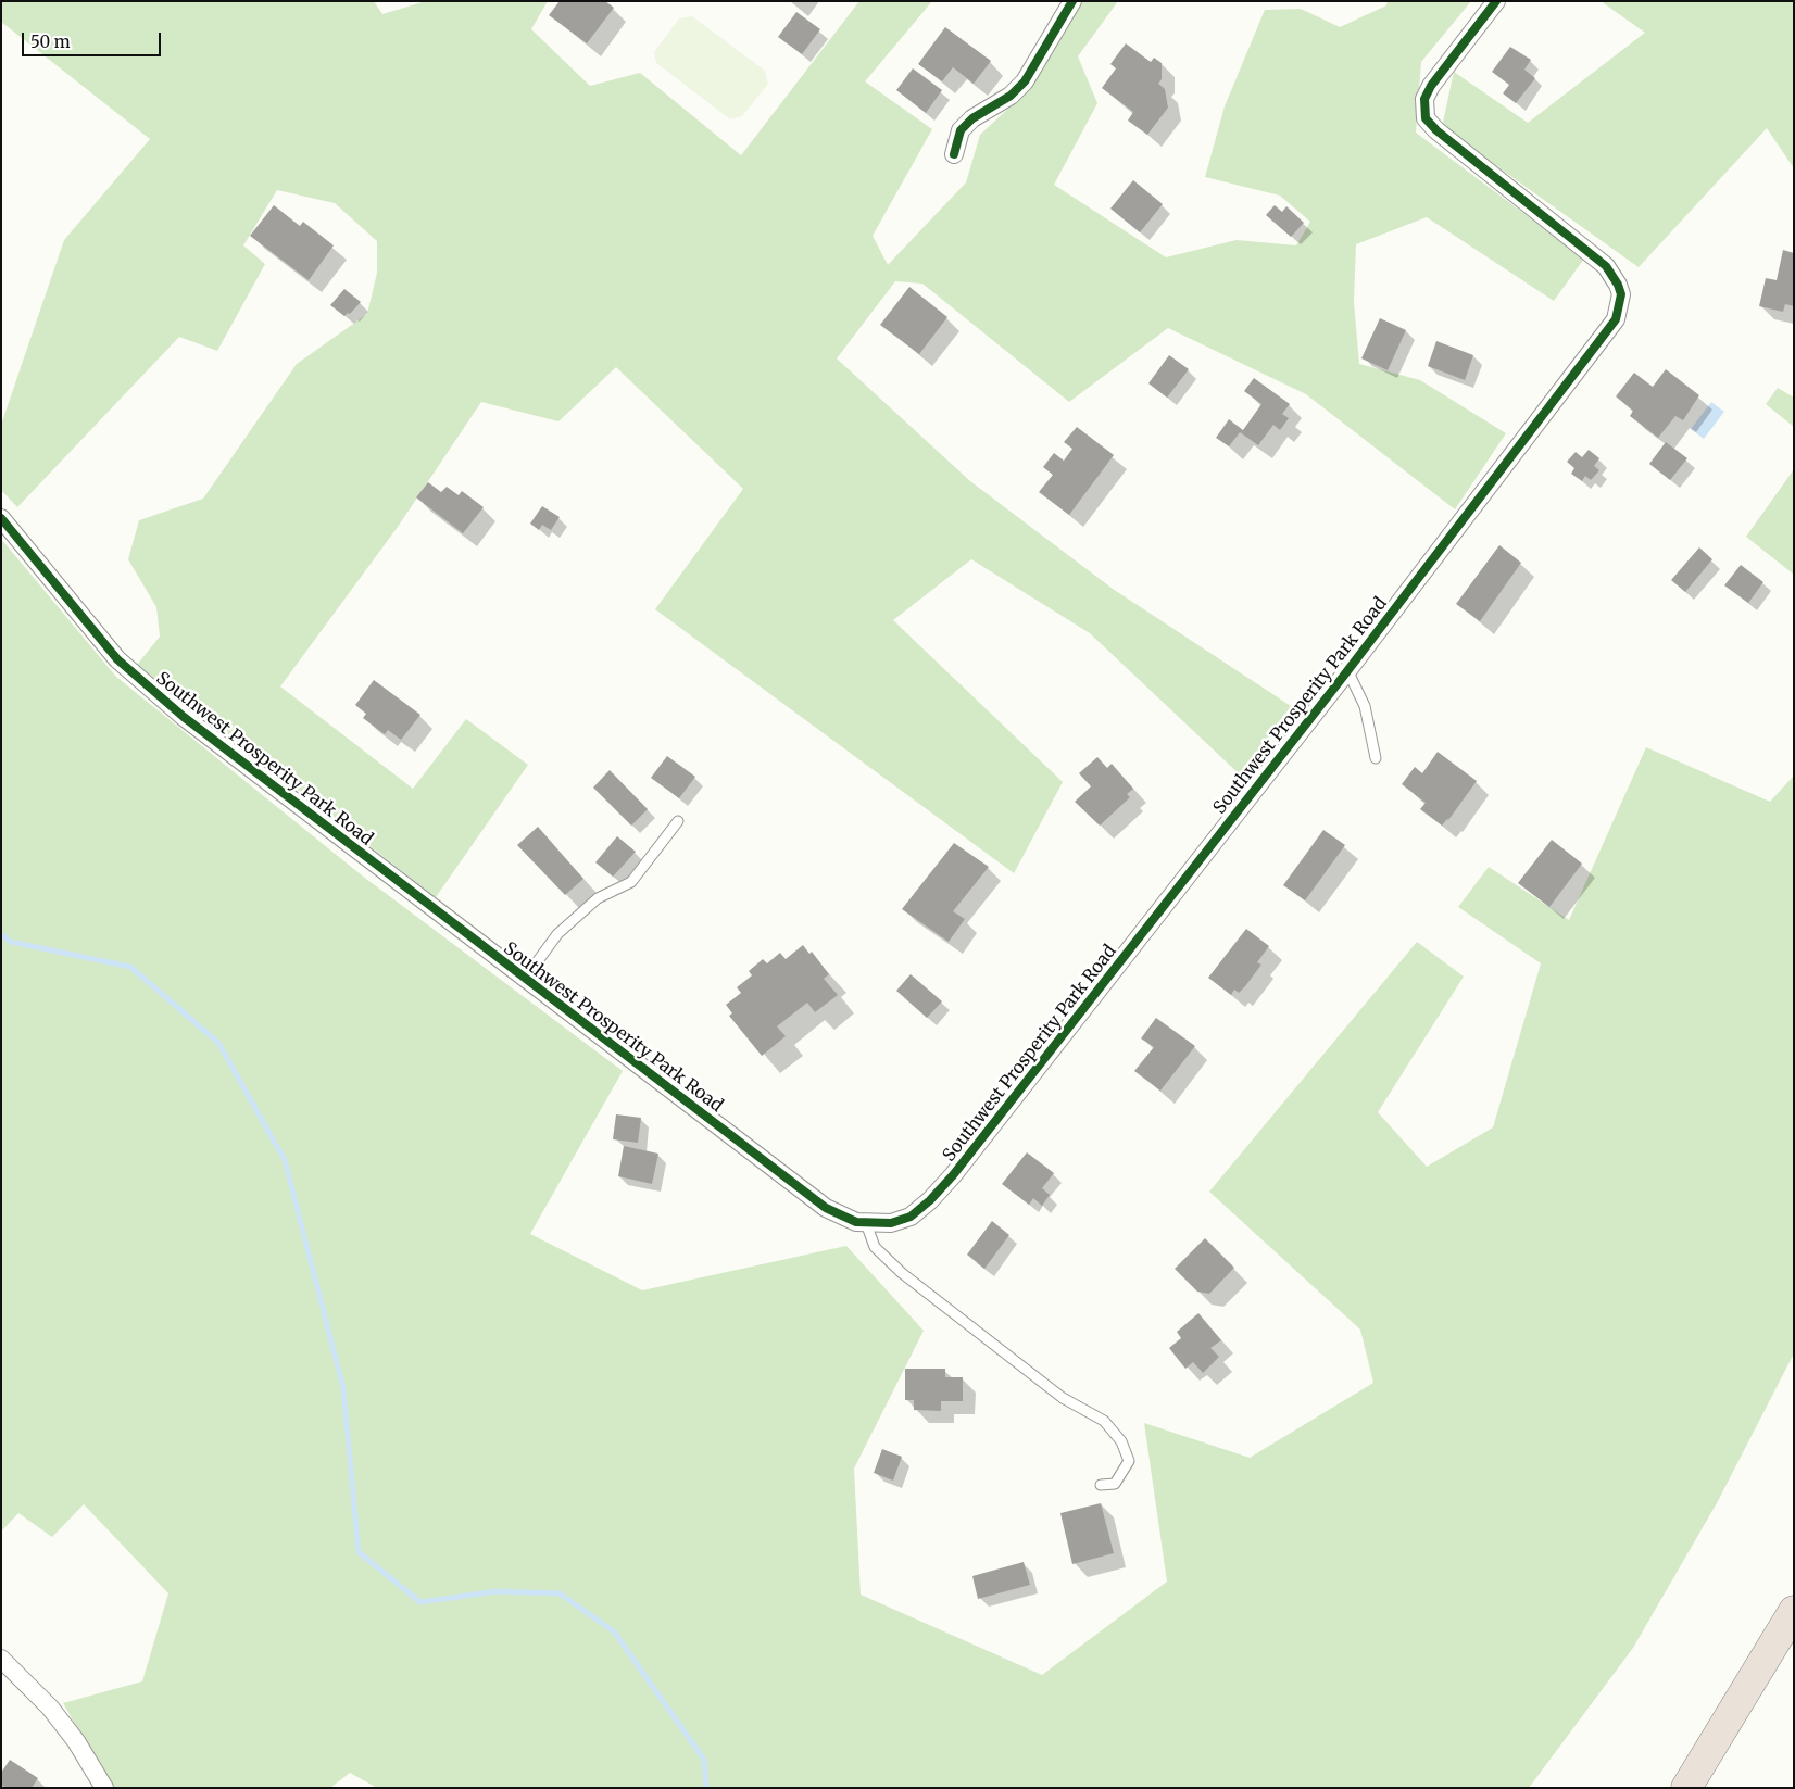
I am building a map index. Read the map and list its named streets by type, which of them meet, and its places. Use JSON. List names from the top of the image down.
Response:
{
  "streets": {
    "street": ["Southwest Prosperity Park Road"]
  },
  "scale_bar": "50 m"
}
